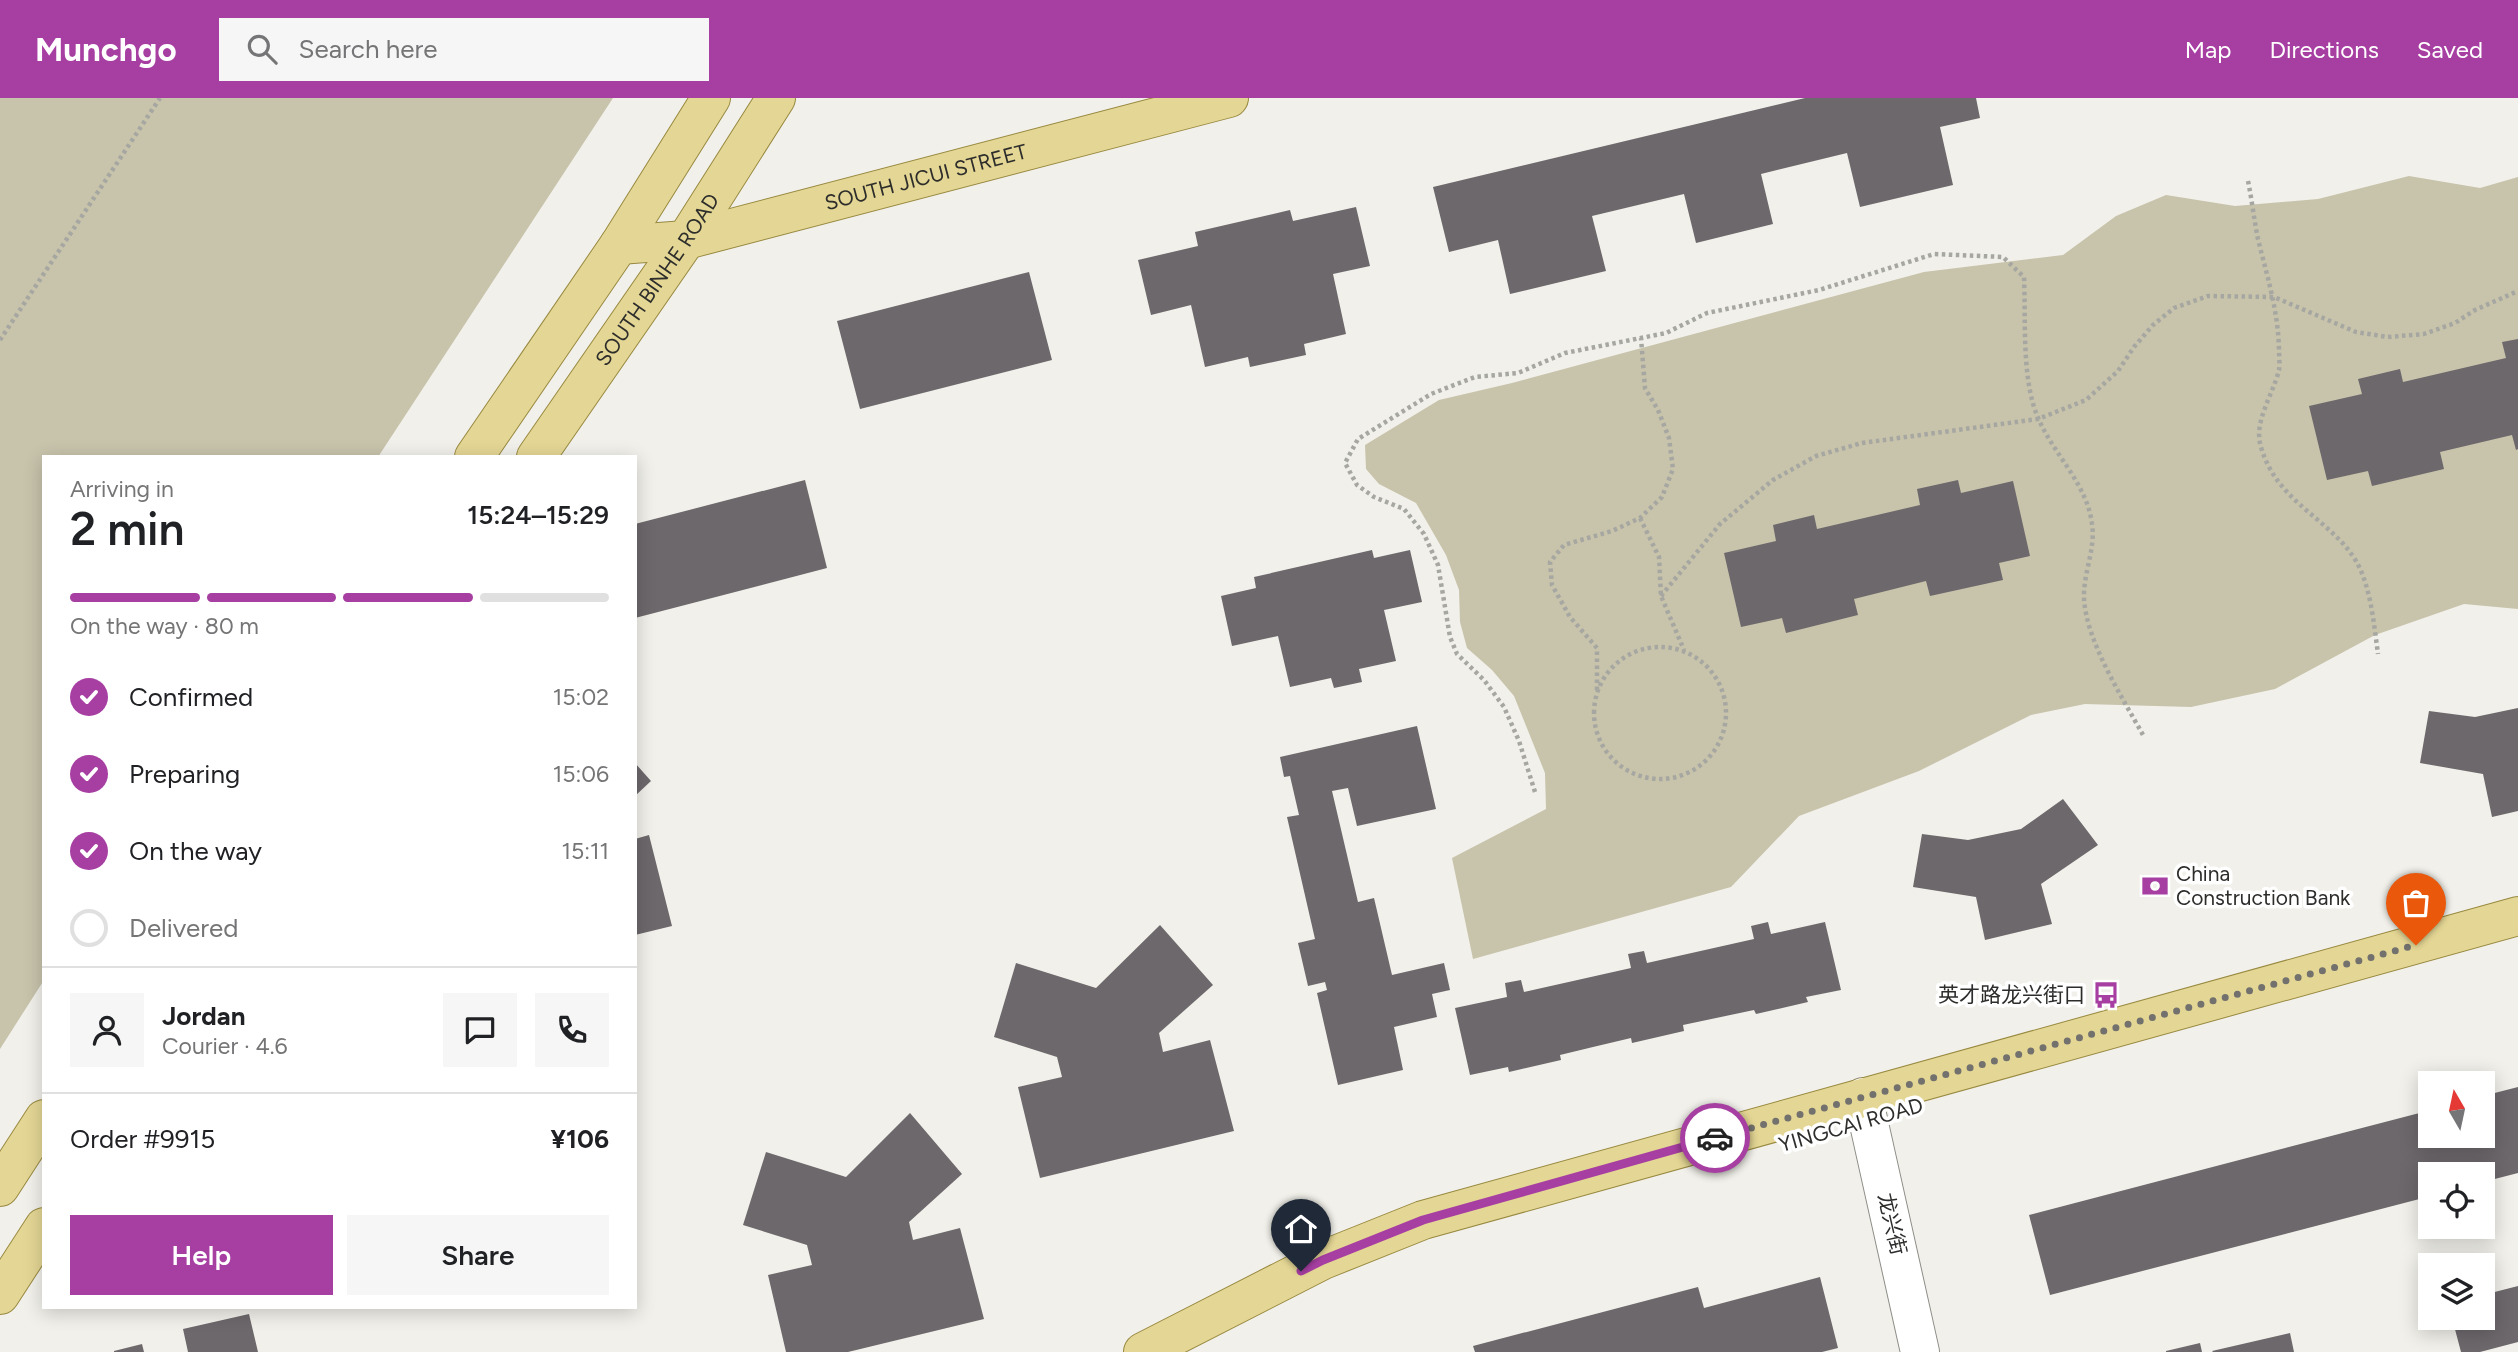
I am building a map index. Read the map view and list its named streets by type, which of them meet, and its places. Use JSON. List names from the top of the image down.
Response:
{
  "streets": {
    "main road": ["SOUTH JICUI STREET", "SOUTH BINHE ROAD", "YINGCAI ROAD"],
    "street": ["龙兴街"]
  },
  "crossings": [
    ["SOUTH JICUI STREET", "SOUTH BINHE ROAD"],
    ["YINGCAI ROAD", "龙兴街"]
  ],
  "places": {
    "bank": ["China Construction Bank"],
    "bus stop": ["英才路龙兴街口"]
  },
  "north": "top",
  "page": {
    "header": "Munchgo",
    "search": "Search here",
    "nav": ["Map", "Directions", "Saved"],
    "heading": ["2 min", "Arriving in", "15:24–15:29"],
    "panel": [
      "Jordan",
      "Courier · 4.6",
      "Order #9915",
      "¥106"
    ],
    "bar": "On the way · 80 m",
    "list": [
      ["Confirmed", "15:02"],
      ["Preparing", "15:06"],
      ["On the way", "15:11"],
      "Delivered"
    ],
    "buttons": ["Help", "Share"]
  }
}
